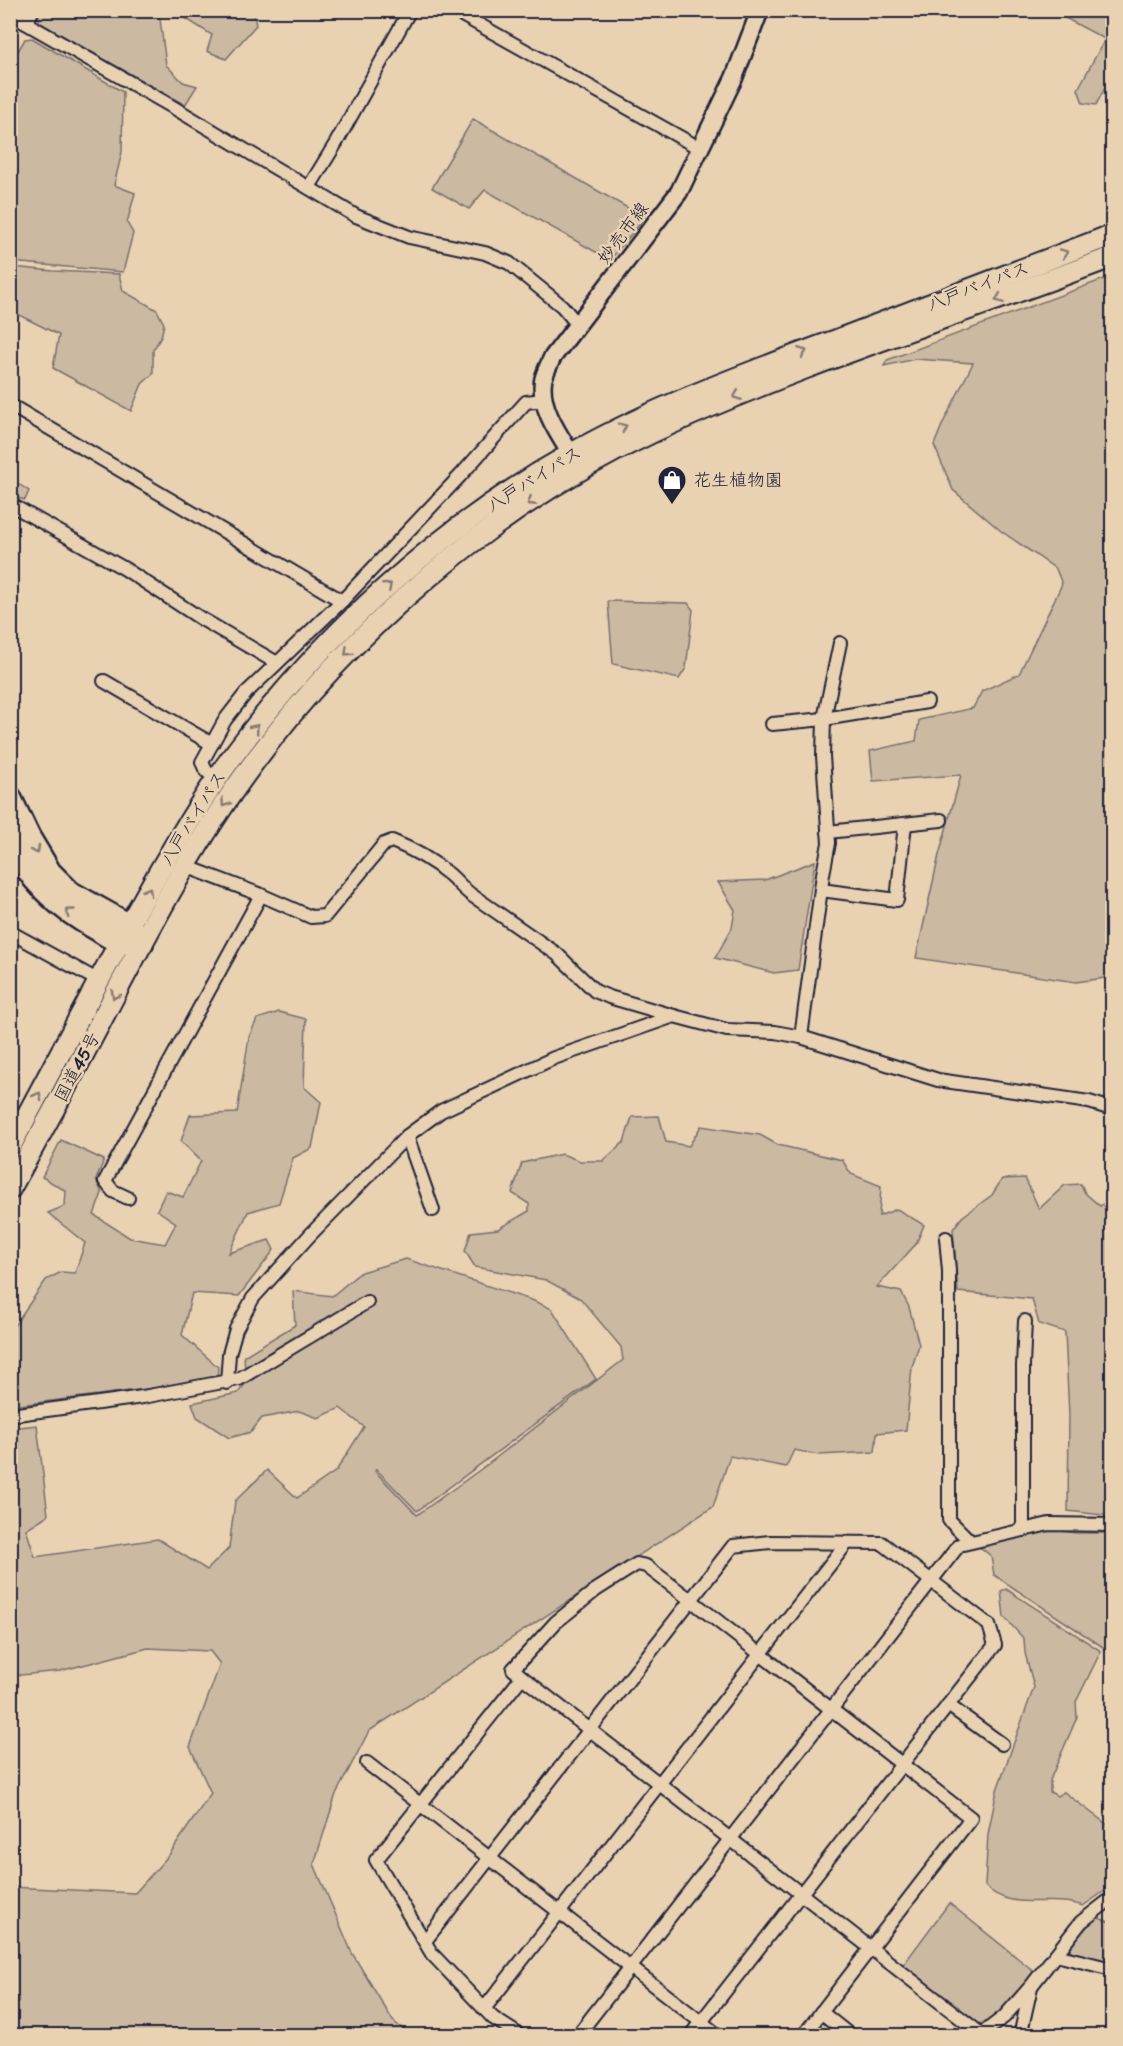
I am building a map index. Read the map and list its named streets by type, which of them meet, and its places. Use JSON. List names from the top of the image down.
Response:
{
  "streets": {
    "highway": ["八戸バイパス", "国道45号"],
    "main road": ["妙売市線"]
  },
  "crossings": [
    ["妙売市線", "八戸バイパス"],
    ["八戸バイパス", "国道45号"]
  ],
  "places": {
    "shop": ["花生植物園"]
  }
}
